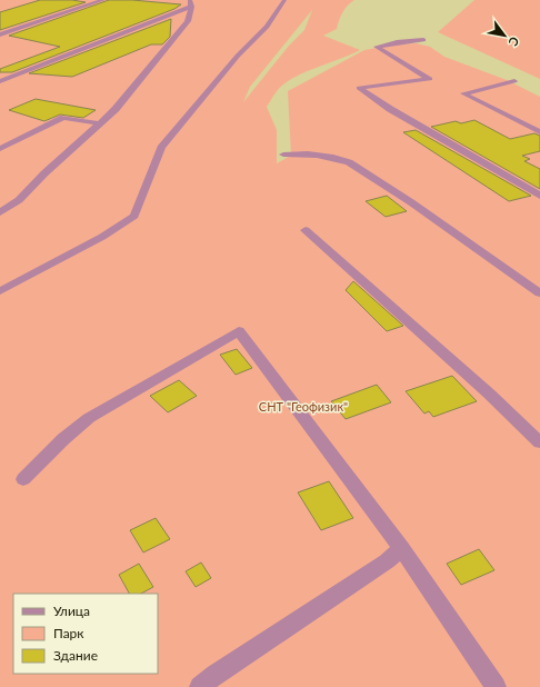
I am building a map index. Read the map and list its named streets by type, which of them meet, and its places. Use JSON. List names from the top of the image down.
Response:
{
  "parks": ["СНТ \"Геофизик\""],
  "legend": ["Улица", "Парк", "Здание"],
  "north": "bottom right"
}
